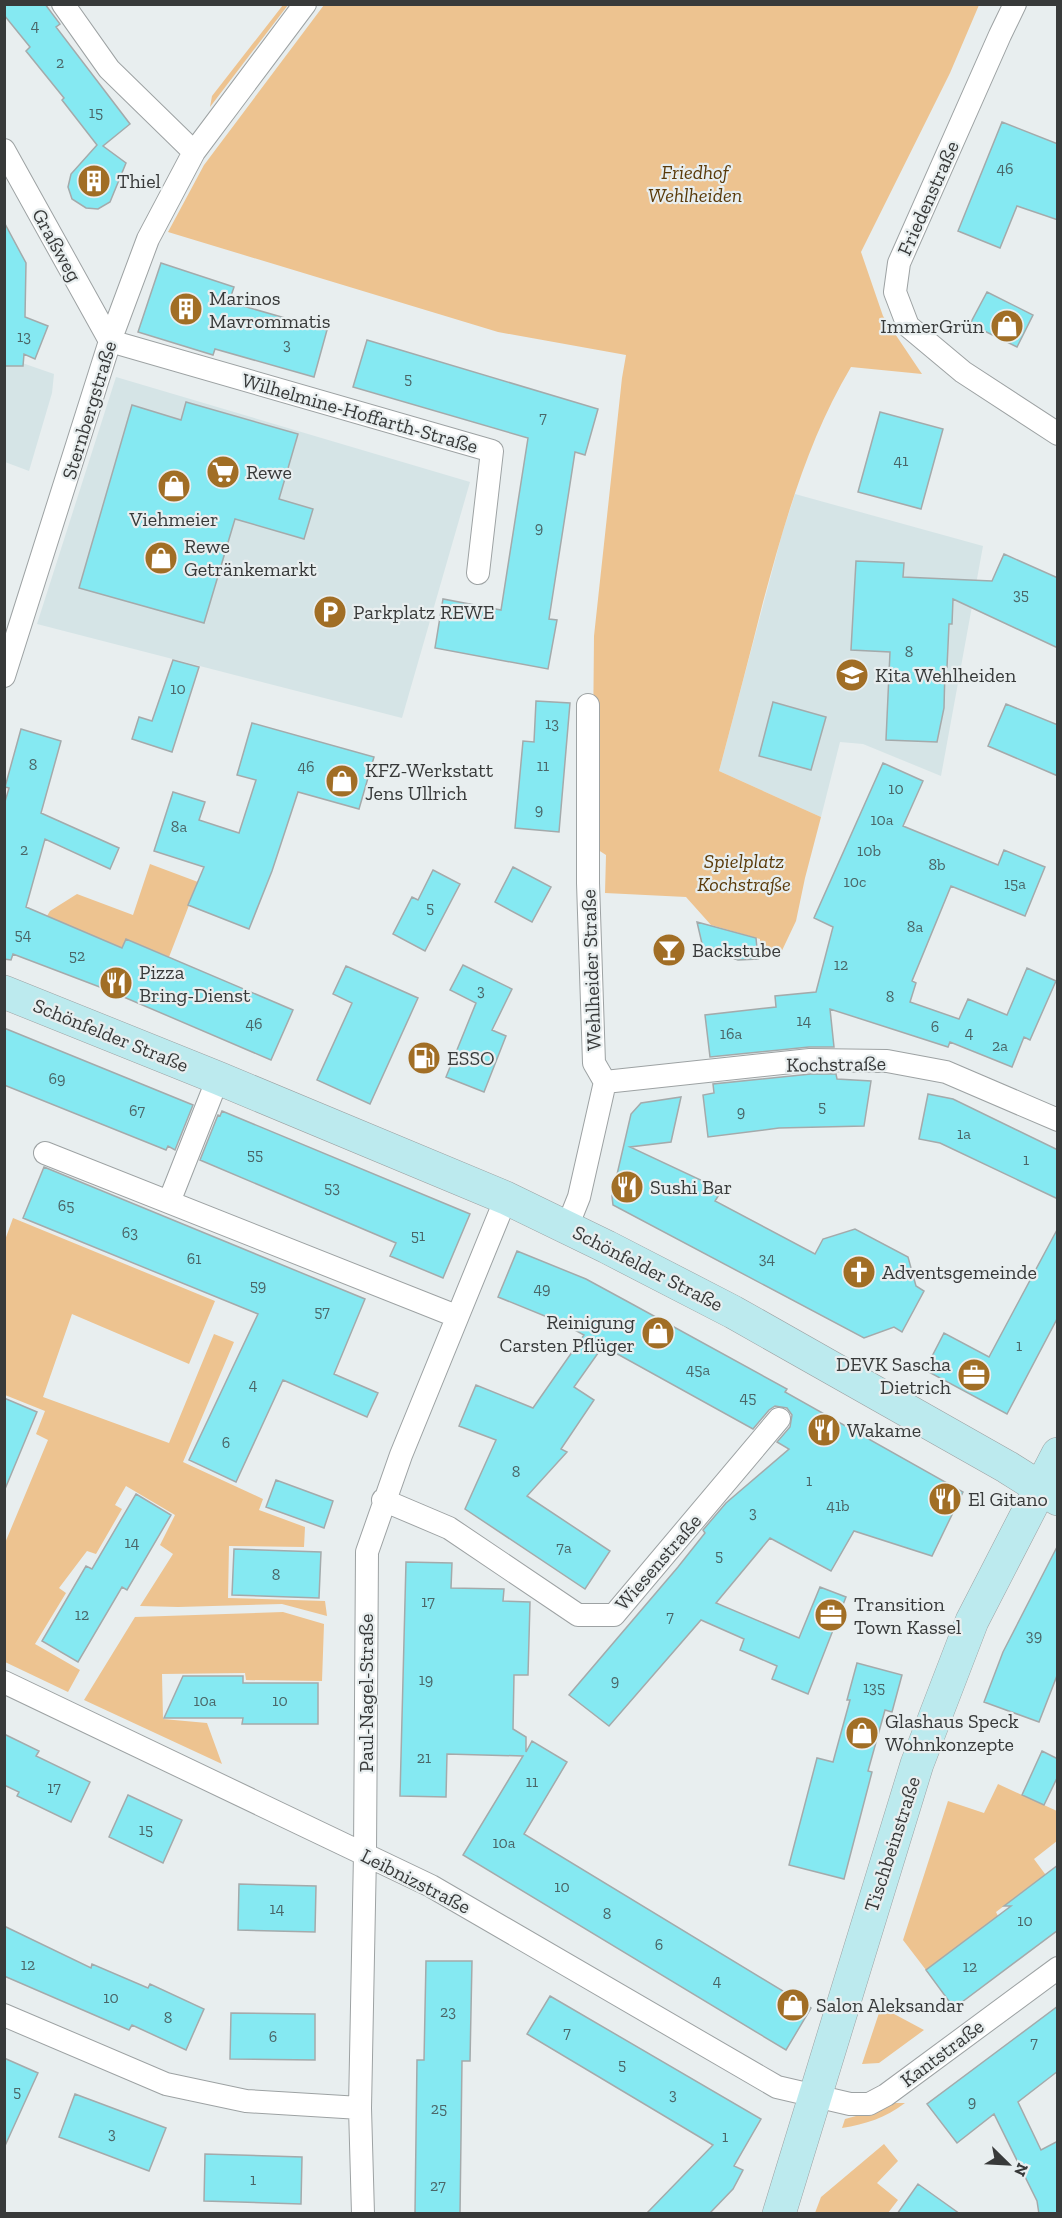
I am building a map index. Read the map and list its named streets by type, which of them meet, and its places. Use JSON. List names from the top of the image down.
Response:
{
  "streets": {
    "main road": ["Schönfelder Straße", "Tischbeinstraße"],
    "street": [
      "Friedenstraße",
      "Graßweg",
      "Sternbergstraße",
      "Wilhelmine-Hoffarth-Straße",
      "Wehlheider Straße",
      "Kochstraße",
      "Wiesenstraße",
      "Paul-Nagel-Straße",
      "Leibnizstraße",
      "Kantstraße"
    ]
  },
  "crossings": [
    ["Graßweg", "Sternbergstraße"],
    ["Graßweg", "Wilhelmine-Hoffarth-Straße"],
    ["Sternbergstraße", "Wilhelmine-Hoffarth-Straße"],
    ["Wehlheider Straße", "Kochstraße"],
    ["Schönfelder Straße", "Paul-Nagel-Straße"],
    ["Schönfelder Straße", "Tischbeinstraße"],
    ["Wiesenstraße", "Paul-Nagel-Straße"],
    ["Paul-Nagel-Straße", "Leibnizstraße"],
    ["Tischbeinstraße", "Leibnizstraße"],
    ["Tischbeinstraße", "Kantstraße"],
    ["Leibnizstraße", "Kantstraße"]
  ],
  "parks": ["Friedhof Wehlheiden", "Spielplatz Kochstraße"],
  "places": {
    "building": ["Thiel", "Marinos Mavrommatis"],
    "shop": [
      "ImmerGrün",
      "Viehmeier",
      "Rewe Getränkemarkt",
      "KFZ-Werkstatt Jens Ullrich",
      "Reinigung Carsten Pflüger",
      "Glashaus Speck Wohnkonzepte",
      "Salon Aleksandar"
    ],
    "supermarket": ["Rewe"],
    "parking": ["Parkplatz REWE"],
    "school or university": ["Kita Wehlheiden"],
    "bar": ["Backstube"],
    "restaurant": [
      "Pizza Bring-Dienst",
      "Sushi Bar",
      "Wakame",
      "El Gitano"
    ],
    "fuel station": ["ESSO"],
    "church": ["Adventsgemeinde"],
    "office": ["DEVK Sascha Dietrich", "Transition Town Kassel"]
  },
  "house_numbers": [
    "4",
    "2",
    "15",
    "46",
    "13",
    "3",
    "5",
    "7",
    "41",
    "9",
    "35",
    "8",
    "10",
    "13",
    "8",
    "11",
    "46",
    "10",
    "9",
    "10a",
    "8a",
    "2",
    "10b",
    "8b",
    "10c",
    "15a",
    "5",
    "8a",
    "54",
    "52",
    "12",
    "3",
    "8",
    "14",
    "46",
    "6",
    "4",
    "16a",
    "2a",
    "69",
    "5",
    "67",
    "9",
    "1a",
    "55",
    "1",
    "53",
    "65",
    "63",
    "51",
    "61",
    "34",
    "59",
    "49",
    "57",
    "1",
    "45a",
    "4",
    "45",
    "6",
    "8",
    "1",
    "41b",
    "3",
    "14",
    "7a",
    "5",
    "8",
    "17",
    "12",
    "7",
    "39",
    "19",
    "9",
    "135",
    "10a",
    "10",
    "21",
    "11",
    "17",
    "15",
    "10a",
    "10",
    "14",
    "8",
    "10",
    "6",
    "12",
    "12",
    "4",
    "10",
    "23",
    "8",
    "7",
    "6",
    "7",
    "5",
    "5",
    "3",
    "9",
    "25",
    "3",
    "1",
    "1",
    "27"
  ],
  "north": "bottom right"
}
